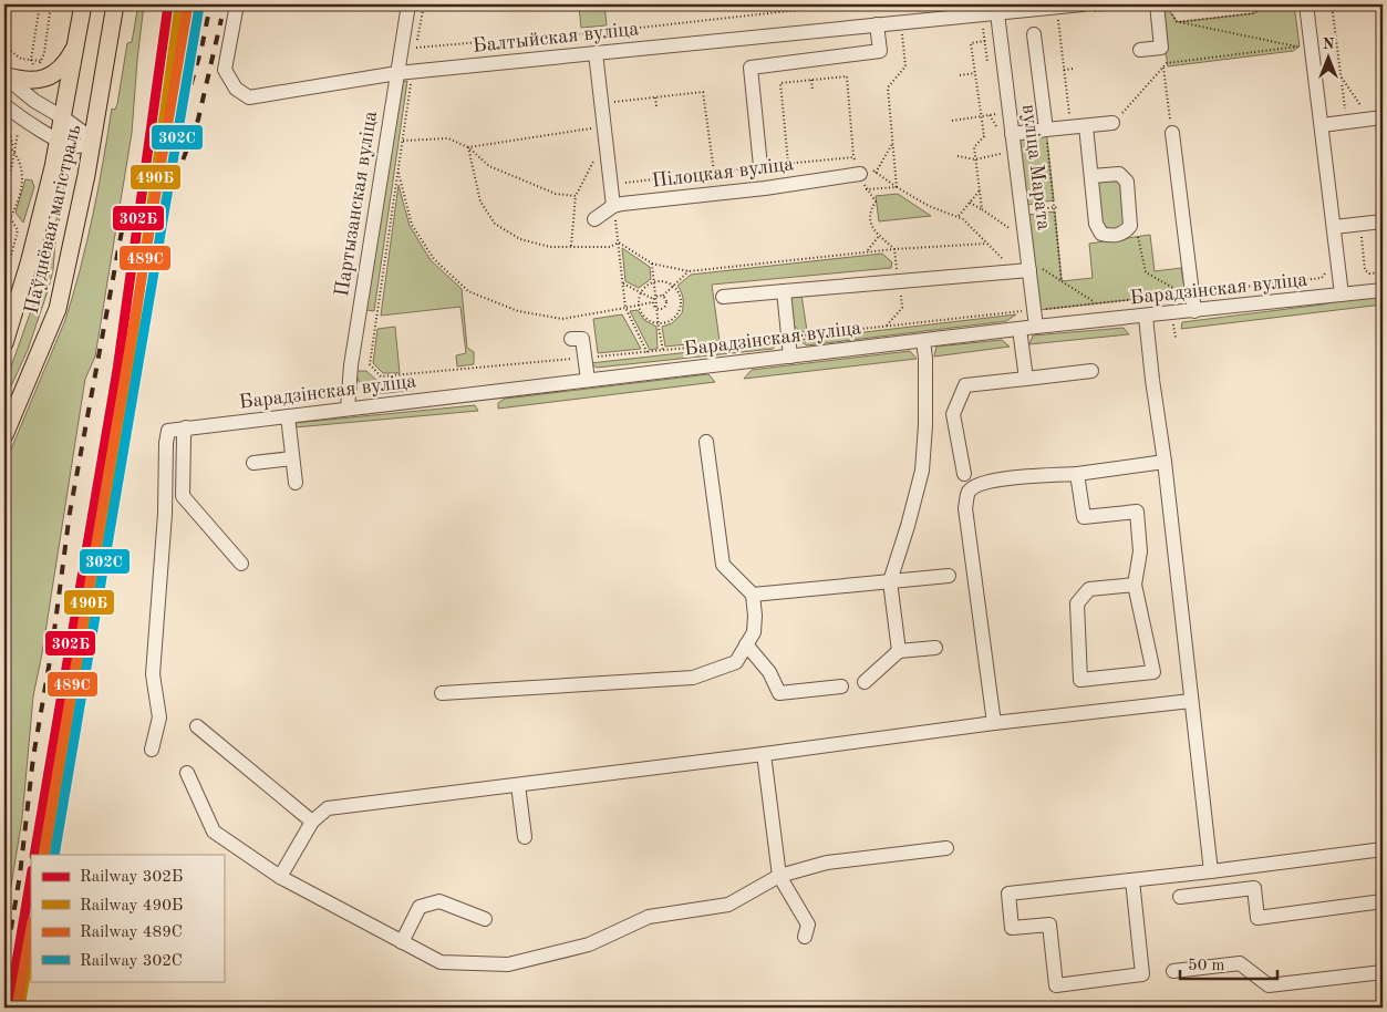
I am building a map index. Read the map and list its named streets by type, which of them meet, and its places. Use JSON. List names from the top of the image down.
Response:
{
  "streets": {
    "main road": ["Паўднёвая магістраль"],
    "street": [
      "Балтыйская вуліца",
      "вуліца Марата",
      "Пілоцкая вуліца",
      "Партызанская вуліца",
      "Барадзінская вуліца"
    ]
  },
  "crossings": [
    ["Балтыйская вуліца", "вуліца Марата"],
    ["Балтыйская вуліца", "Партызанская вуліца"],
    ["вуліца Марата", "Барадзінская вуліца"],
    ["Партызанская вуліца", "Барадзінская вуліца"]
  ],
  "lines": [
    "rail line 302Б",
    "rail line 489С",
    "rail line 490Б",
    "rail line 302С"
  ],
  "legend": [
    "Railway 302Б",
    "Railway 490Б",
    "Railway 489С",
    "Railway 302С"
  ],
  "scale_bar": "50 m",
  "north": "top"
}
